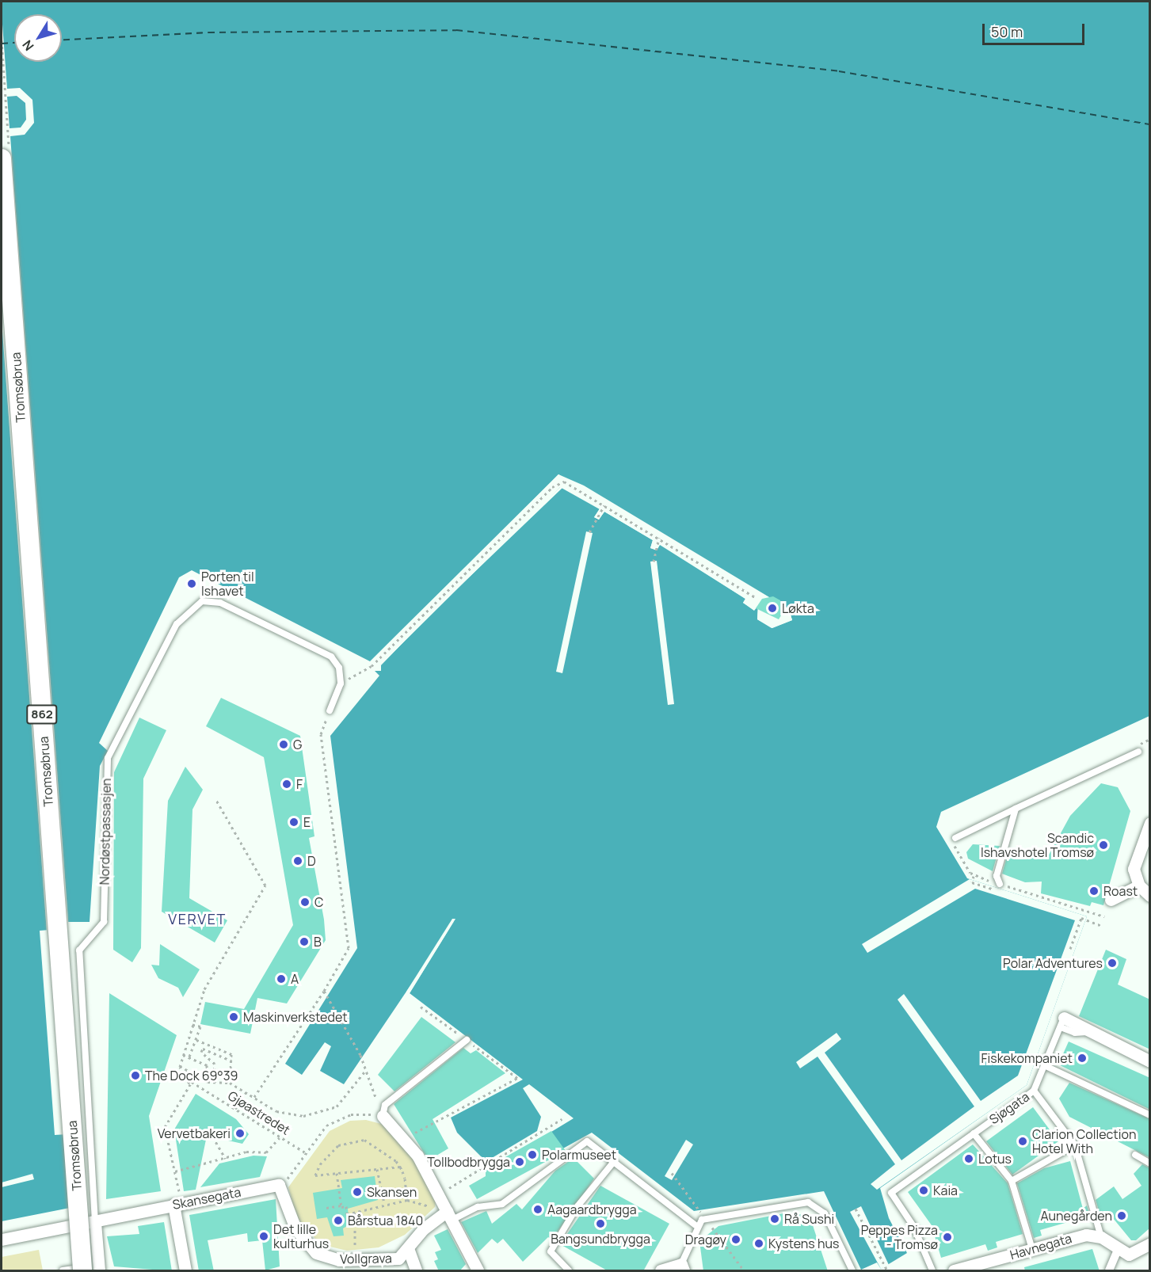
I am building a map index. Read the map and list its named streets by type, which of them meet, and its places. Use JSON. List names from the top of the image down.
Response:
{
  "streets": {
    "main road": ["Tromsøbrua", "862"],
    "street": ["Skansegata", "Havnegata", "Vollgrava"],
    "lane": ["Nordøstpassasjen", "Sjøgata"],
    "path": ["Gjøastredet"]
  },
  "crossings": [
    ["Nordøstpassasjen", "Skansegata"],
    ["Sjøgata", "Havnegata"],
    ["Skansegata", "Vollgrava"]
  ],
  "districts": ["VERVET"],
  "places": [
    "Porten til Ishavet",
    "Løkta",
    "G",
    "F",
    "E",
    "Scandic Ishavshotel Tromsø",
    "D",
    "Roast",
    "C",
    "B",
    "Polar Adventures",
    "A",
    "Maskinverkstedet",
    "Fiskekompaniet",
    "The Dock 69°39",
    "Vervetbakeri",
    "Clarion Collection Hotel With",
    "Polarmuseet",
    "Lotus",
    "Tollbodbrygga",
    "Kaia",
    "Skansen",
    "Aagaardbrygga",
    "Aunegården",
    "Rå Sushi",
    "Bårstua 1840",
    "Bangsundbrygga",
    "Det lille kulturhus",
    "Peppes Pizza - Tromsø",
    "Dragøy",
    "Kystens hus"
  ],
  "scale_bar": "50 m",
  "north": "bottom left"
}
